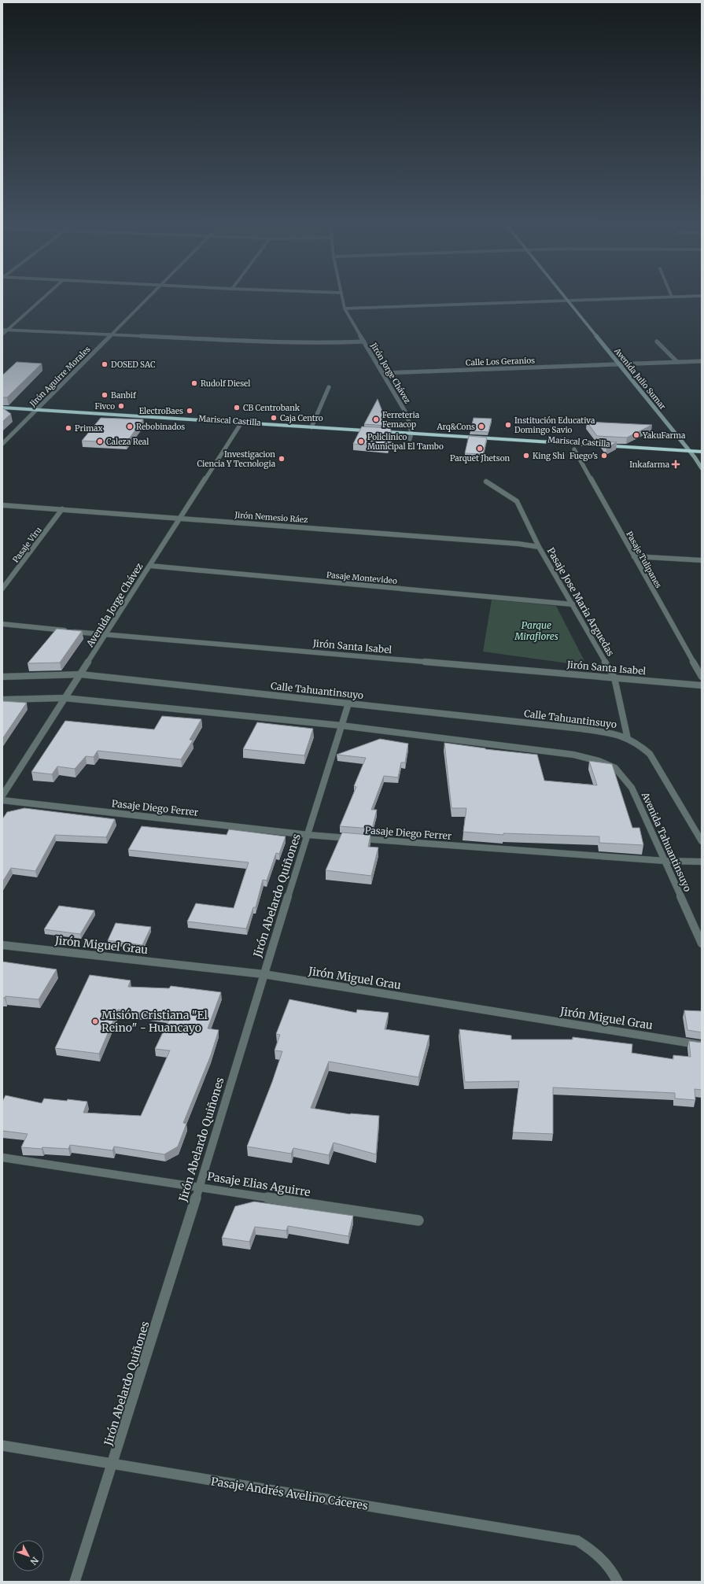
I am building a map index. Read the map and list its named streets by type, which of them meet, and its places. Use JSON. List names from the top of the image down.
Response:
{
  "streets": {
    "highway": ["Mariscal Castilla"],
    "street": [
      "Calle Los Geranios",
      "Jirón Jorge Chávez",
      "Jirón Aguirre Morales",
      "Avenida Julio Sumar",
      "Jirón Nemesio Ráez",
      "Pasaje Viru",
      "Pasaje Tulipanes",
      "Pasaje Montevideo",
      "Pasaje Jose Maria Arguedas",
      "Avenida Jorge Chávez",
      "Jirón Santa Isabel",
      "Calle Tahuantinsuyo",
      "Pasaje Diego Ferrer",
      "Avenida Tahuantinsuyo",
      "Jirón Abelardo Quiñones",
      "Jirón Miguel Grau",
      "Pasaje Elias Aguirre",
      "Pasaje Andrés Avelino Cáceres"
    ]
  },
  "crossings": [
    ["Calle Los Geranios", "Jirón Jorge Chávez"],
    ["Calle Los Geranios", "Avenida Julio Sumar"],
    ["Jirón Jorge Chávez", "Mariscal Castilla"],
    ["Jirón Aguirre Morales", "Mariscal Castilla"],
    ["Avenida Julio Sumar", "Mariscal Castilla"],
    ["Mariscal Castilla", "Pasaje Tulipanes"],
    ["Mariscal Castilla", "Avenida Jorge Chávez"],
    ["Jirón Nemesio Ráez", "Pasaje Viru"],
    ["Jirón Nemesio Ráez", "Pasaje Jose Maria Arguedas"],
    ["Jirón Nemesio Ráez", "Avenida Jorge Chávez"],
    ["Pasaje Montevideo", "Pasaje Jose Maria Arguedas"],
    ["Pasaje Montevideo", "Avenida Jorge Chávez"],
    ["Pasaje Jose Maria Arguedas", "Jirón Santa Isabel"],
    ["Pasaje Jose Maria Arguedas", "Calle Tahuantinsuyo"],
    ["Avenida Jorge Chávez", "Jirón Santa Isabel"],
    ["Avenida Jorge Chávez", "Calle Tahuantinsuyo"],
    ["Calle Tahuantinsuyo", "Jirón Abelardo Quiñones"],
    ["Pasaje Diego Ferrer", "Avenida Tahuantinsuyo"],
    ["Pasaje Diego Ferrer", "Jirón Abelardo Quiñones"],
    ["Avenida Tahuantinsuyo", "Jirón Abelardo Quiñones"],
    ["Jirón Abelardo Quiñones", "Jirón Miguel Grau"],
    ["Jirón Abelardo Quiñones", "Pasaje Elias Aguirre"],
    ["Jirón Abelardo Quiñones", "Pasaje Andrés Avelino Cáceres"]
  ],
  "parks": ["Parque Miraflores"],
  "places": {
    "other": [
      "DOSED SAC",
      "Rudolf Diesel",
      "Banbif",
      "Fivco",
      "CB Centrobank",
      "ElectroBaes",
      "Caja Centro",
      "Ferreteria Femacop",
      "Institución Educativa Domingo Savio",
      "Rebobinados",
      "Arq&Cons",
      "Primax",
      "YakuFarma",
      "Caleza Real",
      "Policlinico Municipal El Tambo",
      "Parquet Jhetson",
      "King Shi",
      "Fuego's",
      "Investigacion Ciencia Y Tecnologia",
      "Misión Cristiana \"El Reino\" - Huancayo"
    ],
    "health": ["Inkafarma"]
  },
  "north": "bottom right"
}
